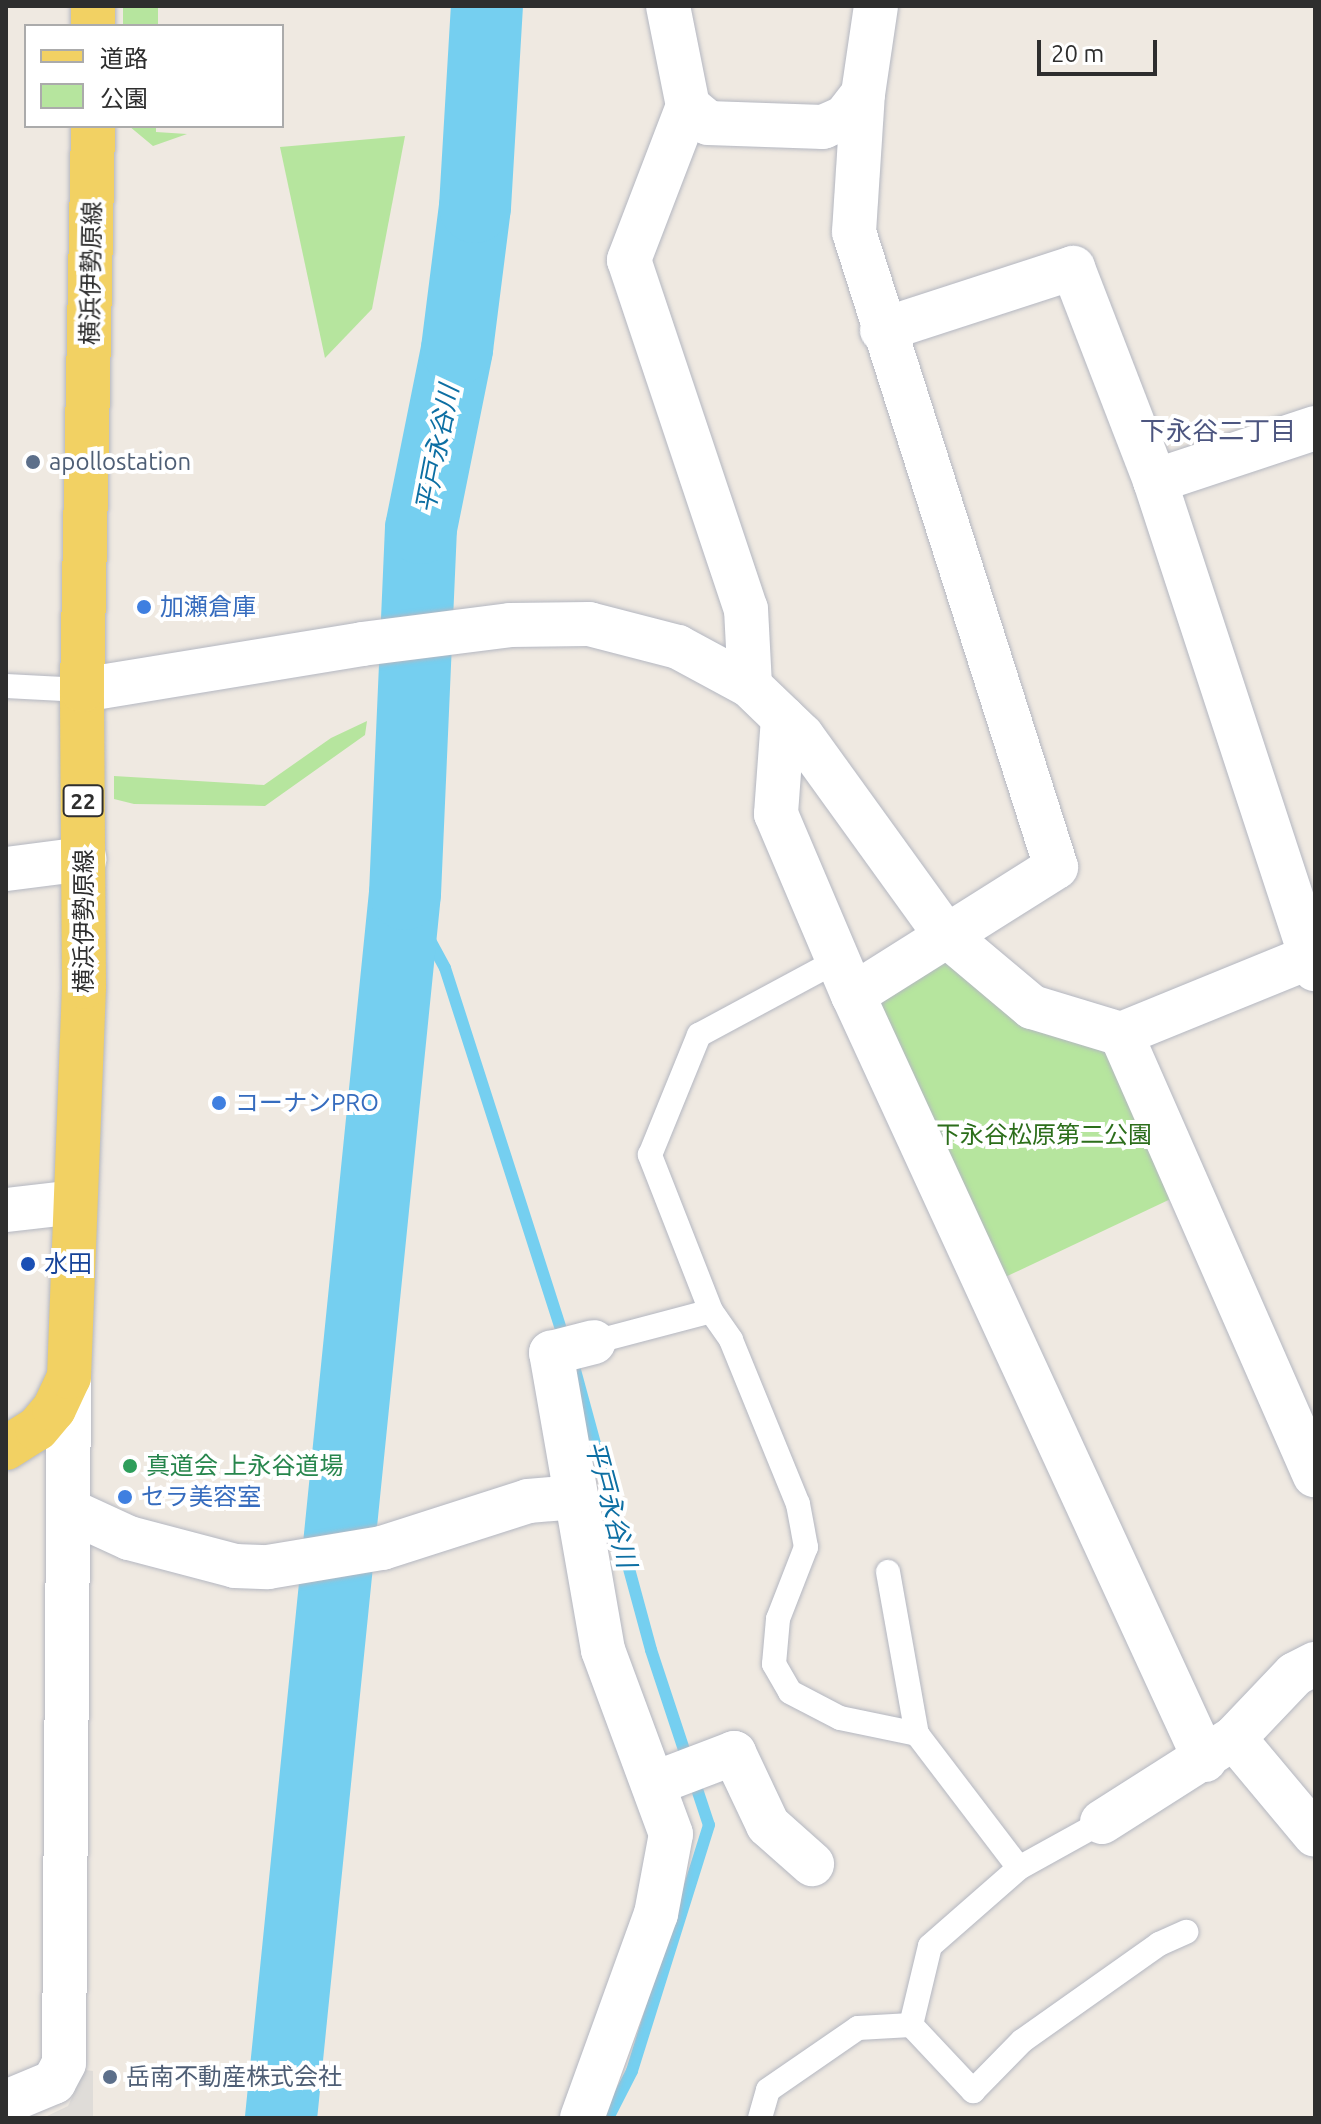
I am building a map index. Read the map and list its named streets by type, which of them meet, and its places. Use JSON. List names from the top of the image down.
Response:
{
  "streets": {
    "main road": ["横浜伊勢原線", "22"]
  },
  "districts": ["下永谷二丁目"],
  "water": ["平戸永谷川"],
  "parks": ["下永谷松原第二公園"],
  "places": [
    "apollostation",
    "加瀬倉庫",
    "コーナンPRO",
    "水田",
    "真道会 上永谷道場",
    "セラ美容室",
    "岳南不動産株式会社"
  ],
  "legend": ["道路", "公園"],
  "scale_bar": "20 m"
}
